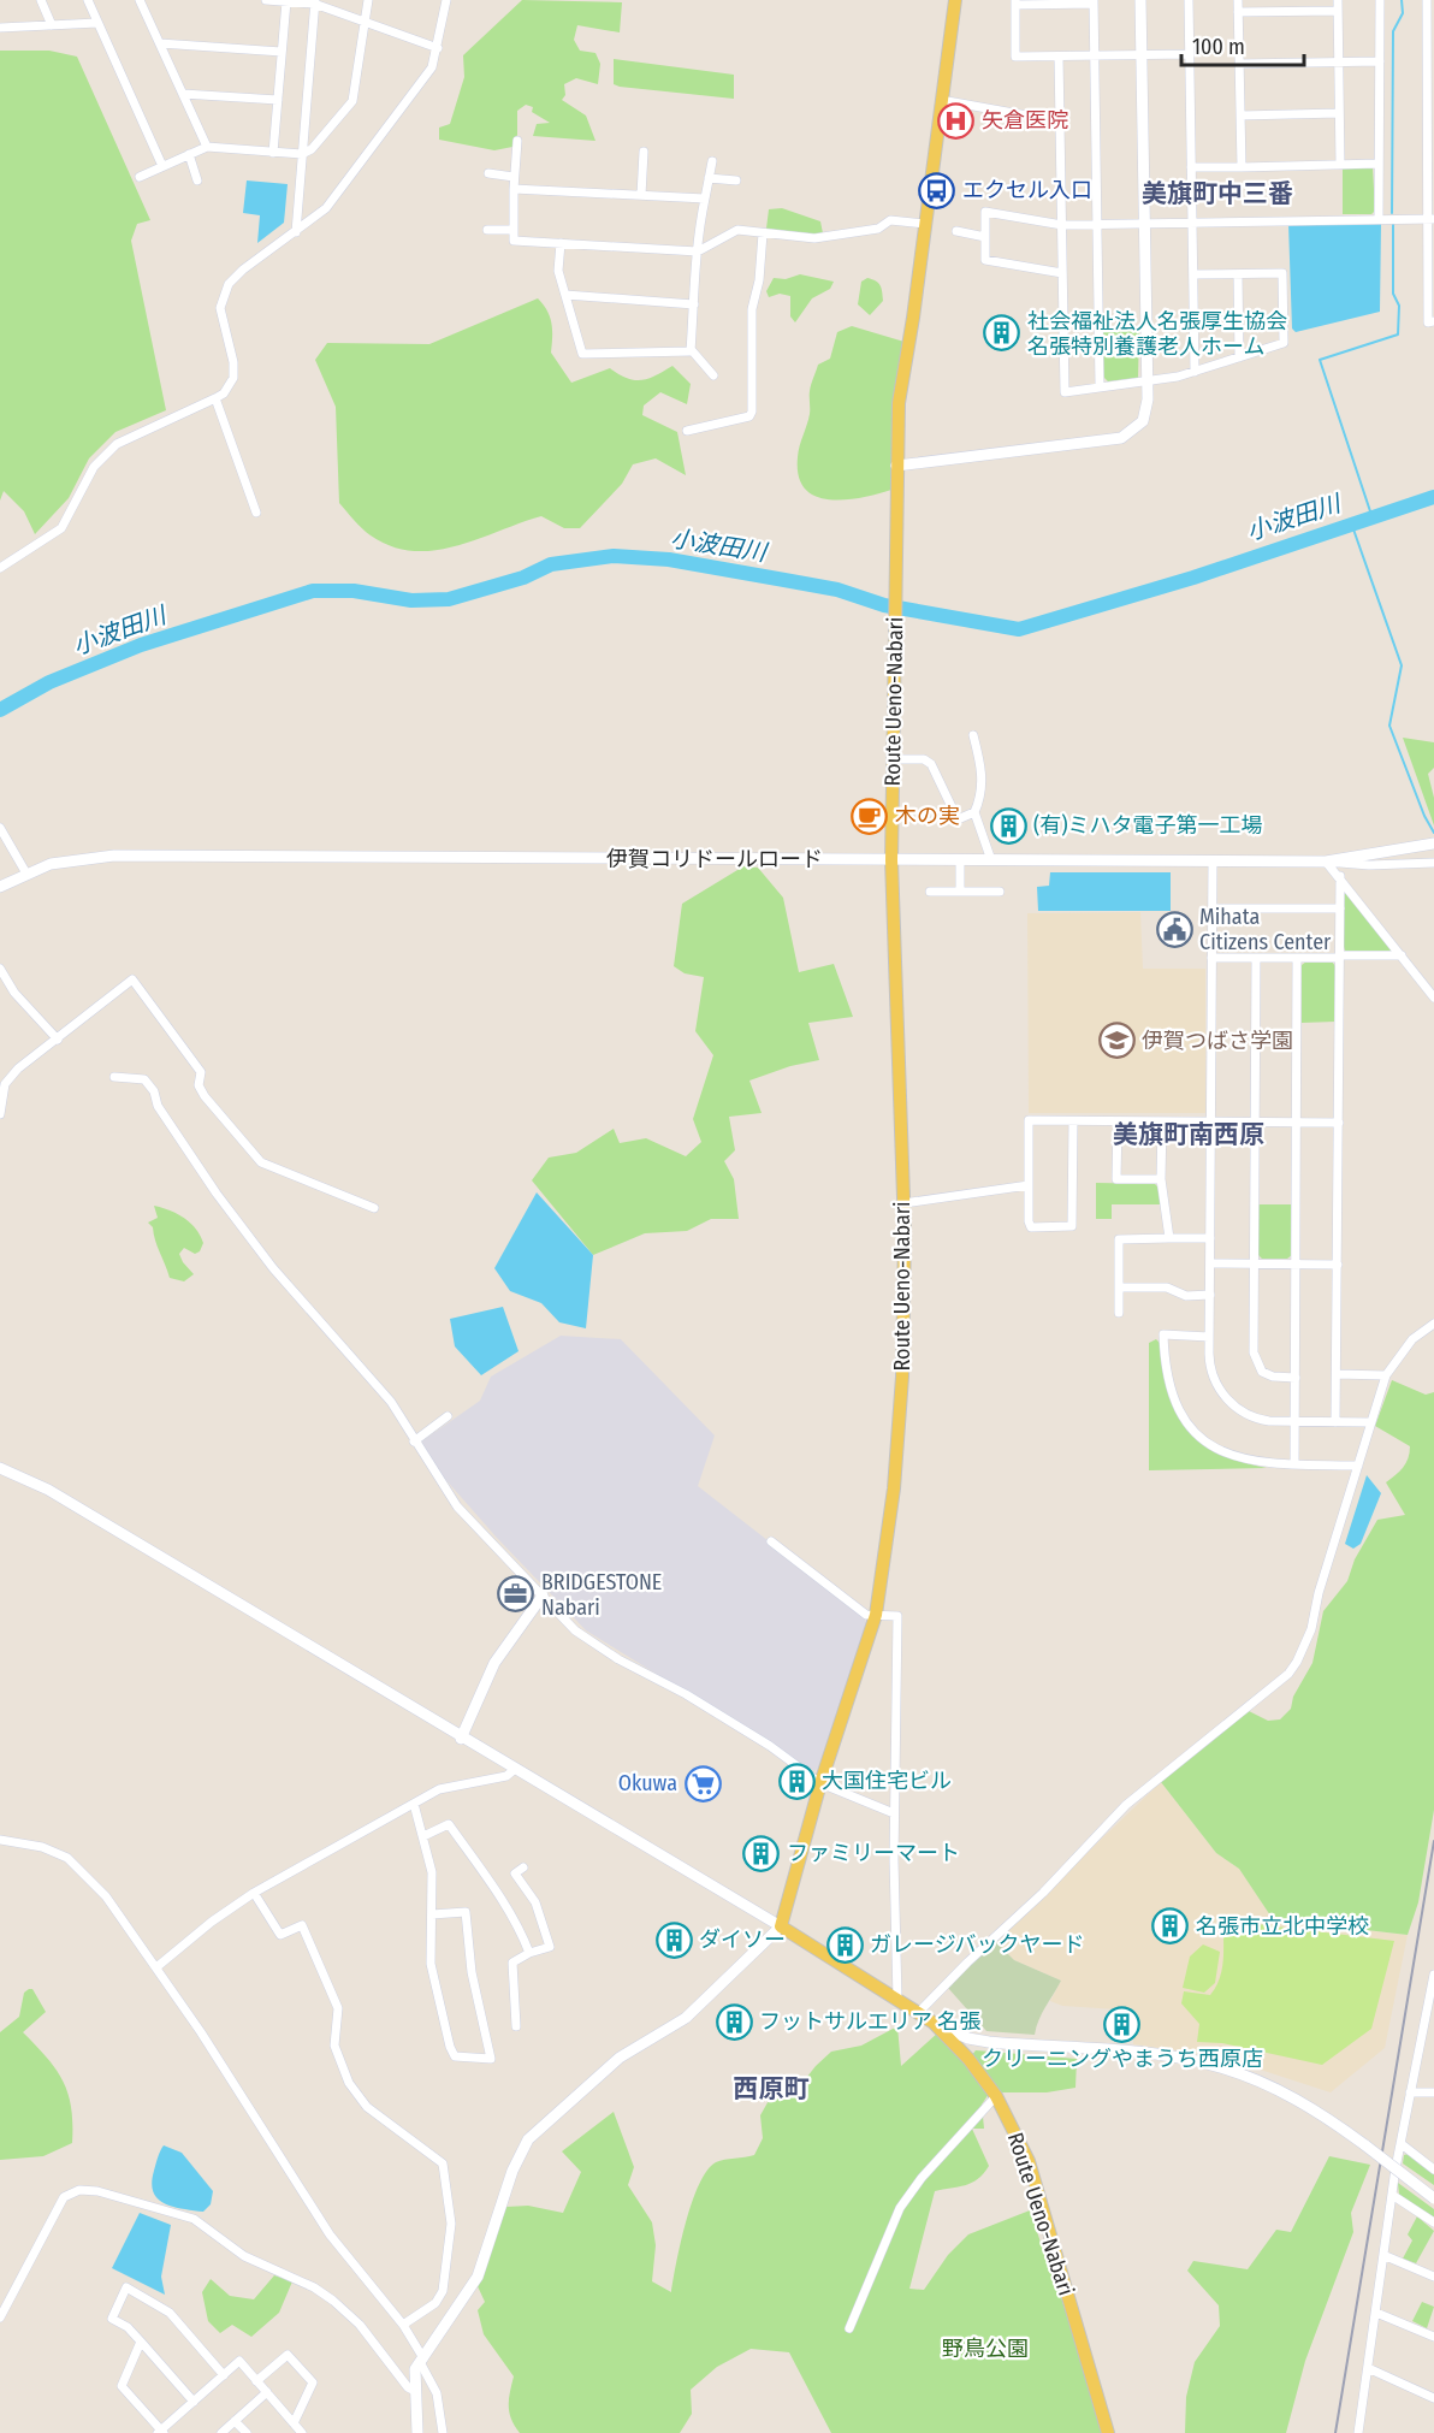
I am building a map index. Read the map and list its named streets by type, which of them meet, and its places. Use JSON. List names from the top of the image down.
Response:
{
  "streets": {
    "main road": ["Route Ueno-Nabari"],
    "street": ["伊賀コリドールロード"]
  },
  "crossings": [
    ["Route Ueno-Nabari", "伊賀コリドールロード"]
  ],
  "districts": ["美旗町中三番", "美旗町南西原", "西原町"],
  "water": ["小波田川"],
  "parks": ["野鳥公園"],
  "places": {
    "hospital": ["矢倉医院"],
    "bus stop": ["エクセル入口"],
    "building": [
      "社会福祉法人名張厚生協会 名張特別養護老人ホーム",
      "(有)ミハタ電子第一工場",
      "大国住宅ビル",
      "ファミリーマート",
      "名張市立北中学校",
      "ダイソー",
      "ガレージバックヤード",
      "フットサルエリア 名張",
      "クリーニングやまうち西原店"
    ],
    "cafe": ["木の実"],
    "public building": ["Mihata Citizens Center"],
    "school or university": ["伊賀つばさ学園"],
    "office": ["BRIDGESTONE Nabari"],
    "supermarket": ["Okuwa"]
  },
  "scale_bar": "100 m"
}
